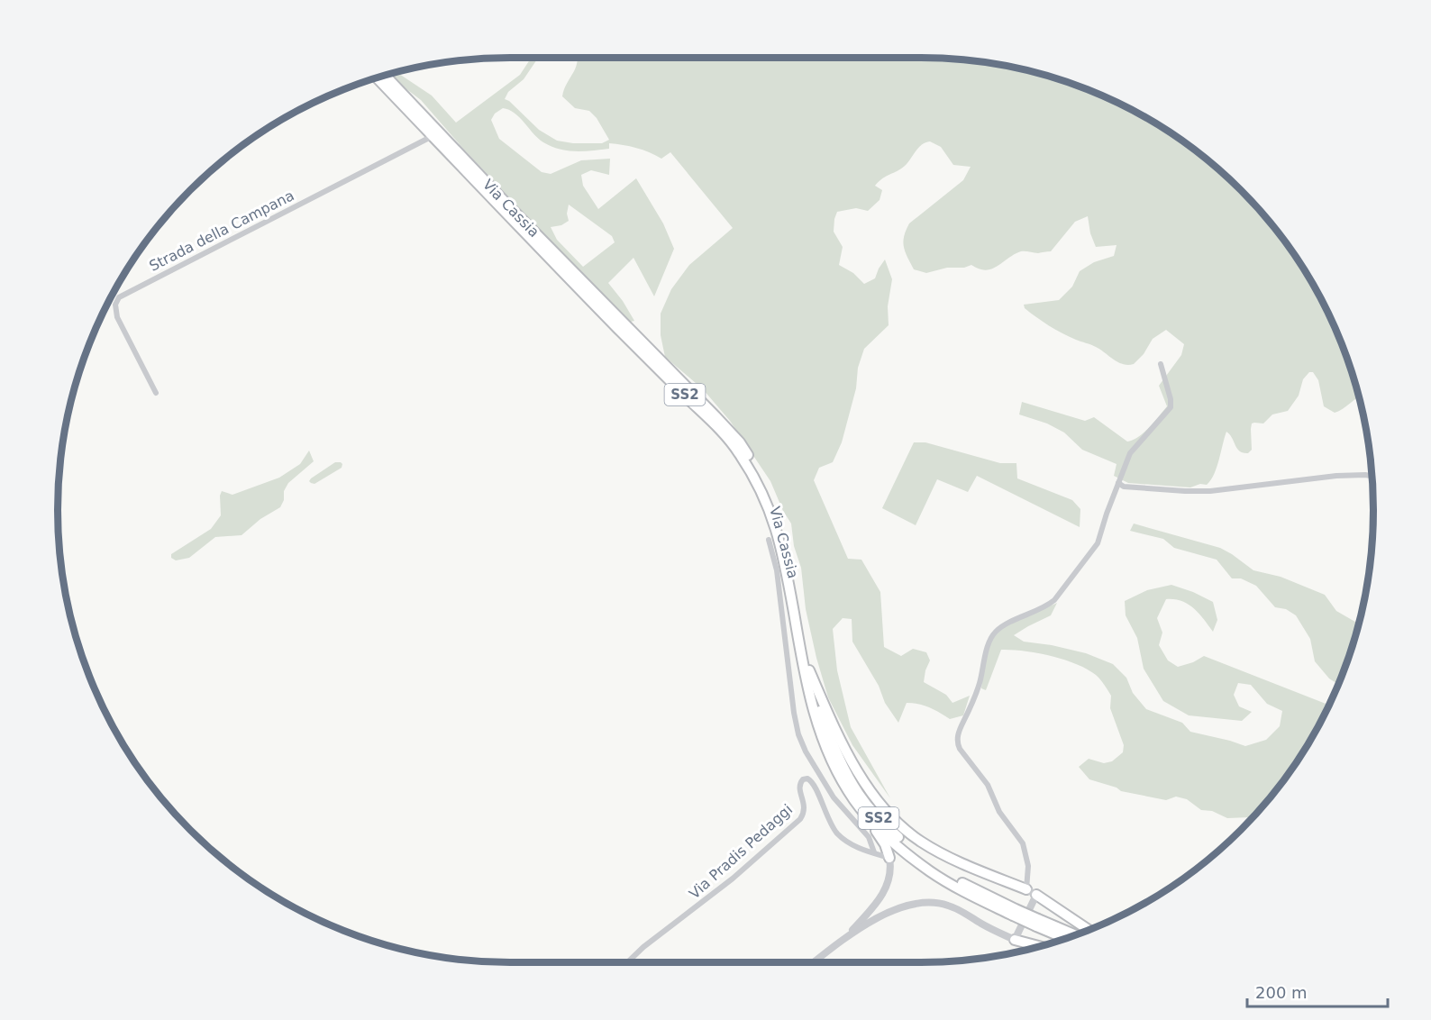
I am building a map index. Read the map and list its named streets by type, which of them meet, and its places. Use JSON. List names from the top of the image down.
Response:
{
  "streets": {
    "highway": ["Via Cassia", "SS2"],
    "street": ["Strada della Campana", "Via Pradis Pedaggi"]
  },
  "scale_bar": "200 m"
}
